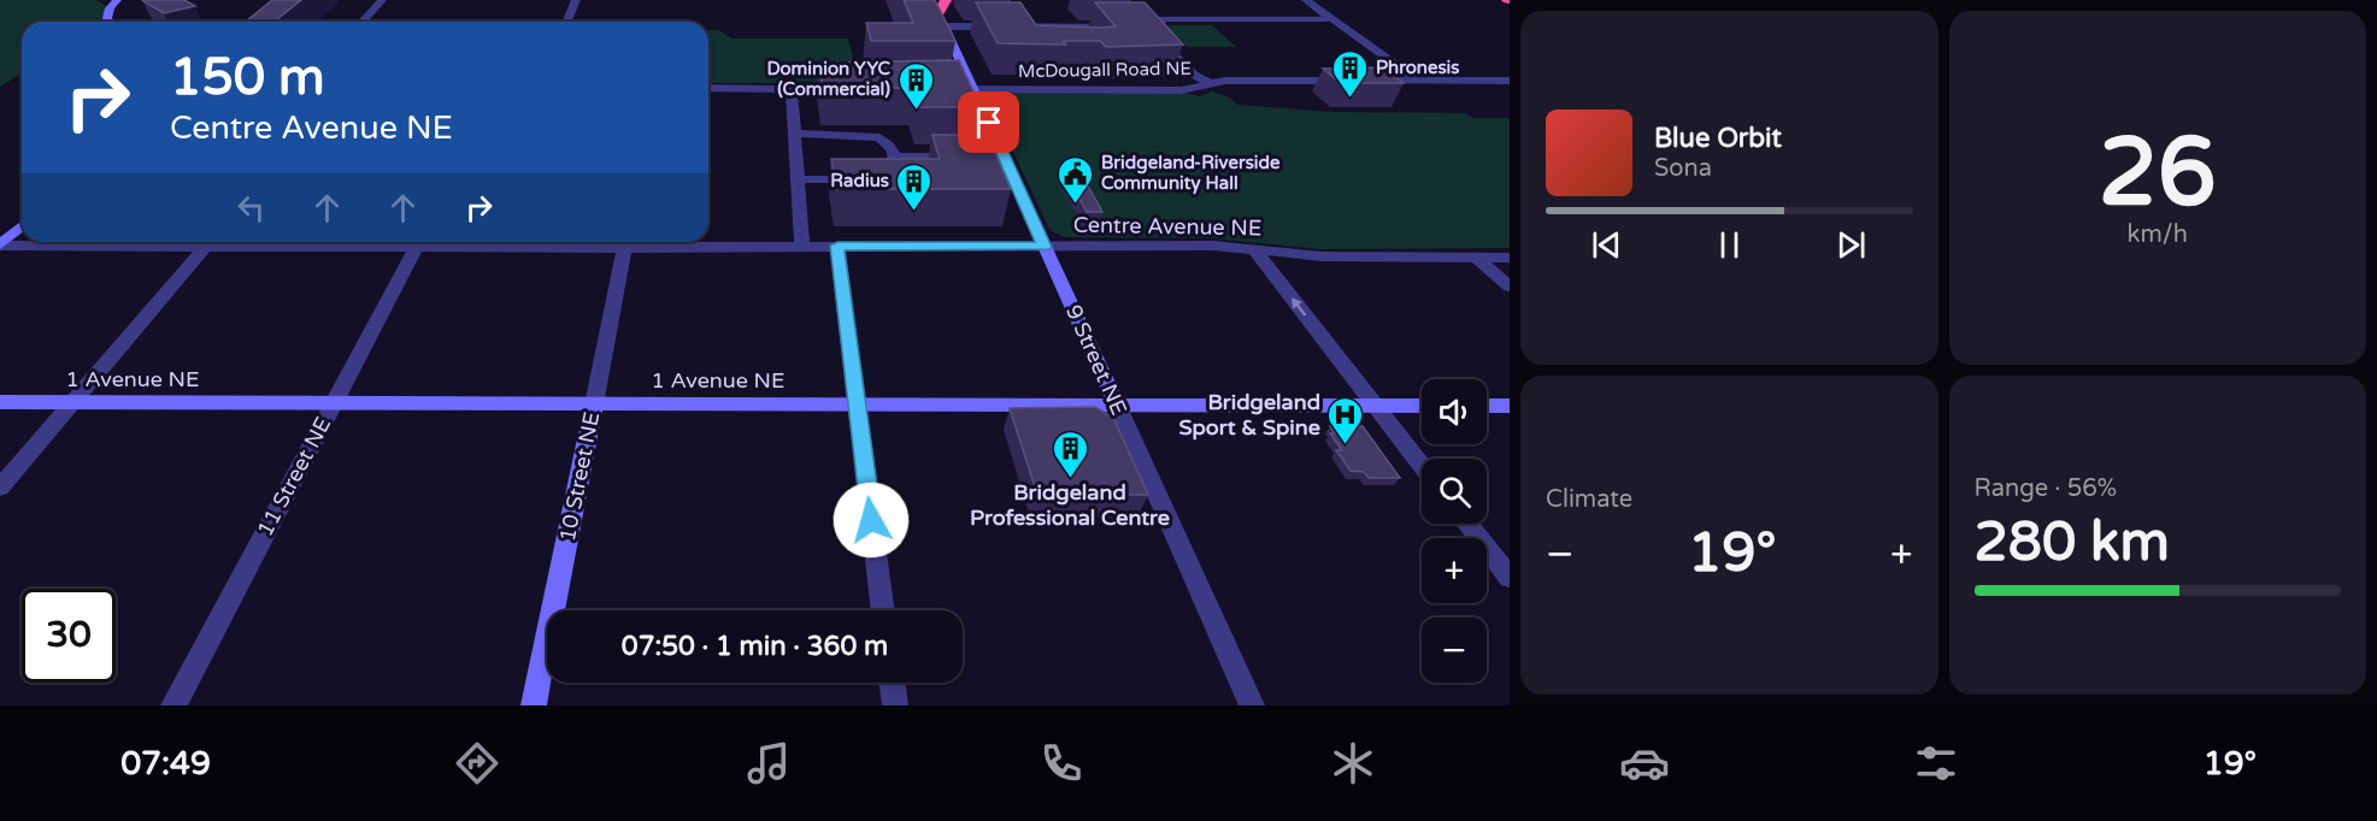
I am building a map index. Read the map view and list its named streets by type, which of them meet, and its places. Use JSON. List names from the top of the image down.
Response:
{
  "streets": {
    "street": [
      "McDougall Road NE",
      "Centre Avenue NE",
      "9 Street NE",
      "1 Avenue NE",
      "11 Street NE",
      "10 Street NE"
    ]
  },
  "crossings": [
    ["McDougall Road NE", "9 Street NE"],
    ["Centre Avenue NE", "9 Street NE"],
    ["Centre Avenue NE", "11 Street NE"],
    ["Centre Avenue NE", "10 Street NE"],
    ["9 Street NE", "1 Avenue NE"],
    ["1 Avenue NE", "11 Street NE"],
    ["1 Avenue NE", "10 Street NE"]
  ],
  "places": {
    "building": [
      "Phronesis",
      "Dominion YYC (Commercial)",
      "Radius",
      "Bridgeland Professional Centre"
    ],
    "public building": ["Bridgeland-Riverside Community Hall"],
    "hospital": ["Bridgeland Sport & Spine"]
  },
  "page": {
    "tile": [
      ["26", "km/h"],
      "Climate",
      ["Range · 56%", "280 km"]
    ],
    "turn": ["150 m", "Centre Avenue NE"],
    "song": ["Blue Orbit", "Sona"],
    "map_buttons": ["+", "−"],
    "heat": ["−", "19°", "+"],
    "limit": "30",
    "trip": "07:50 · 1 min · 360 m",
    "tabs": ["07:49", "19°"]
  }
}
